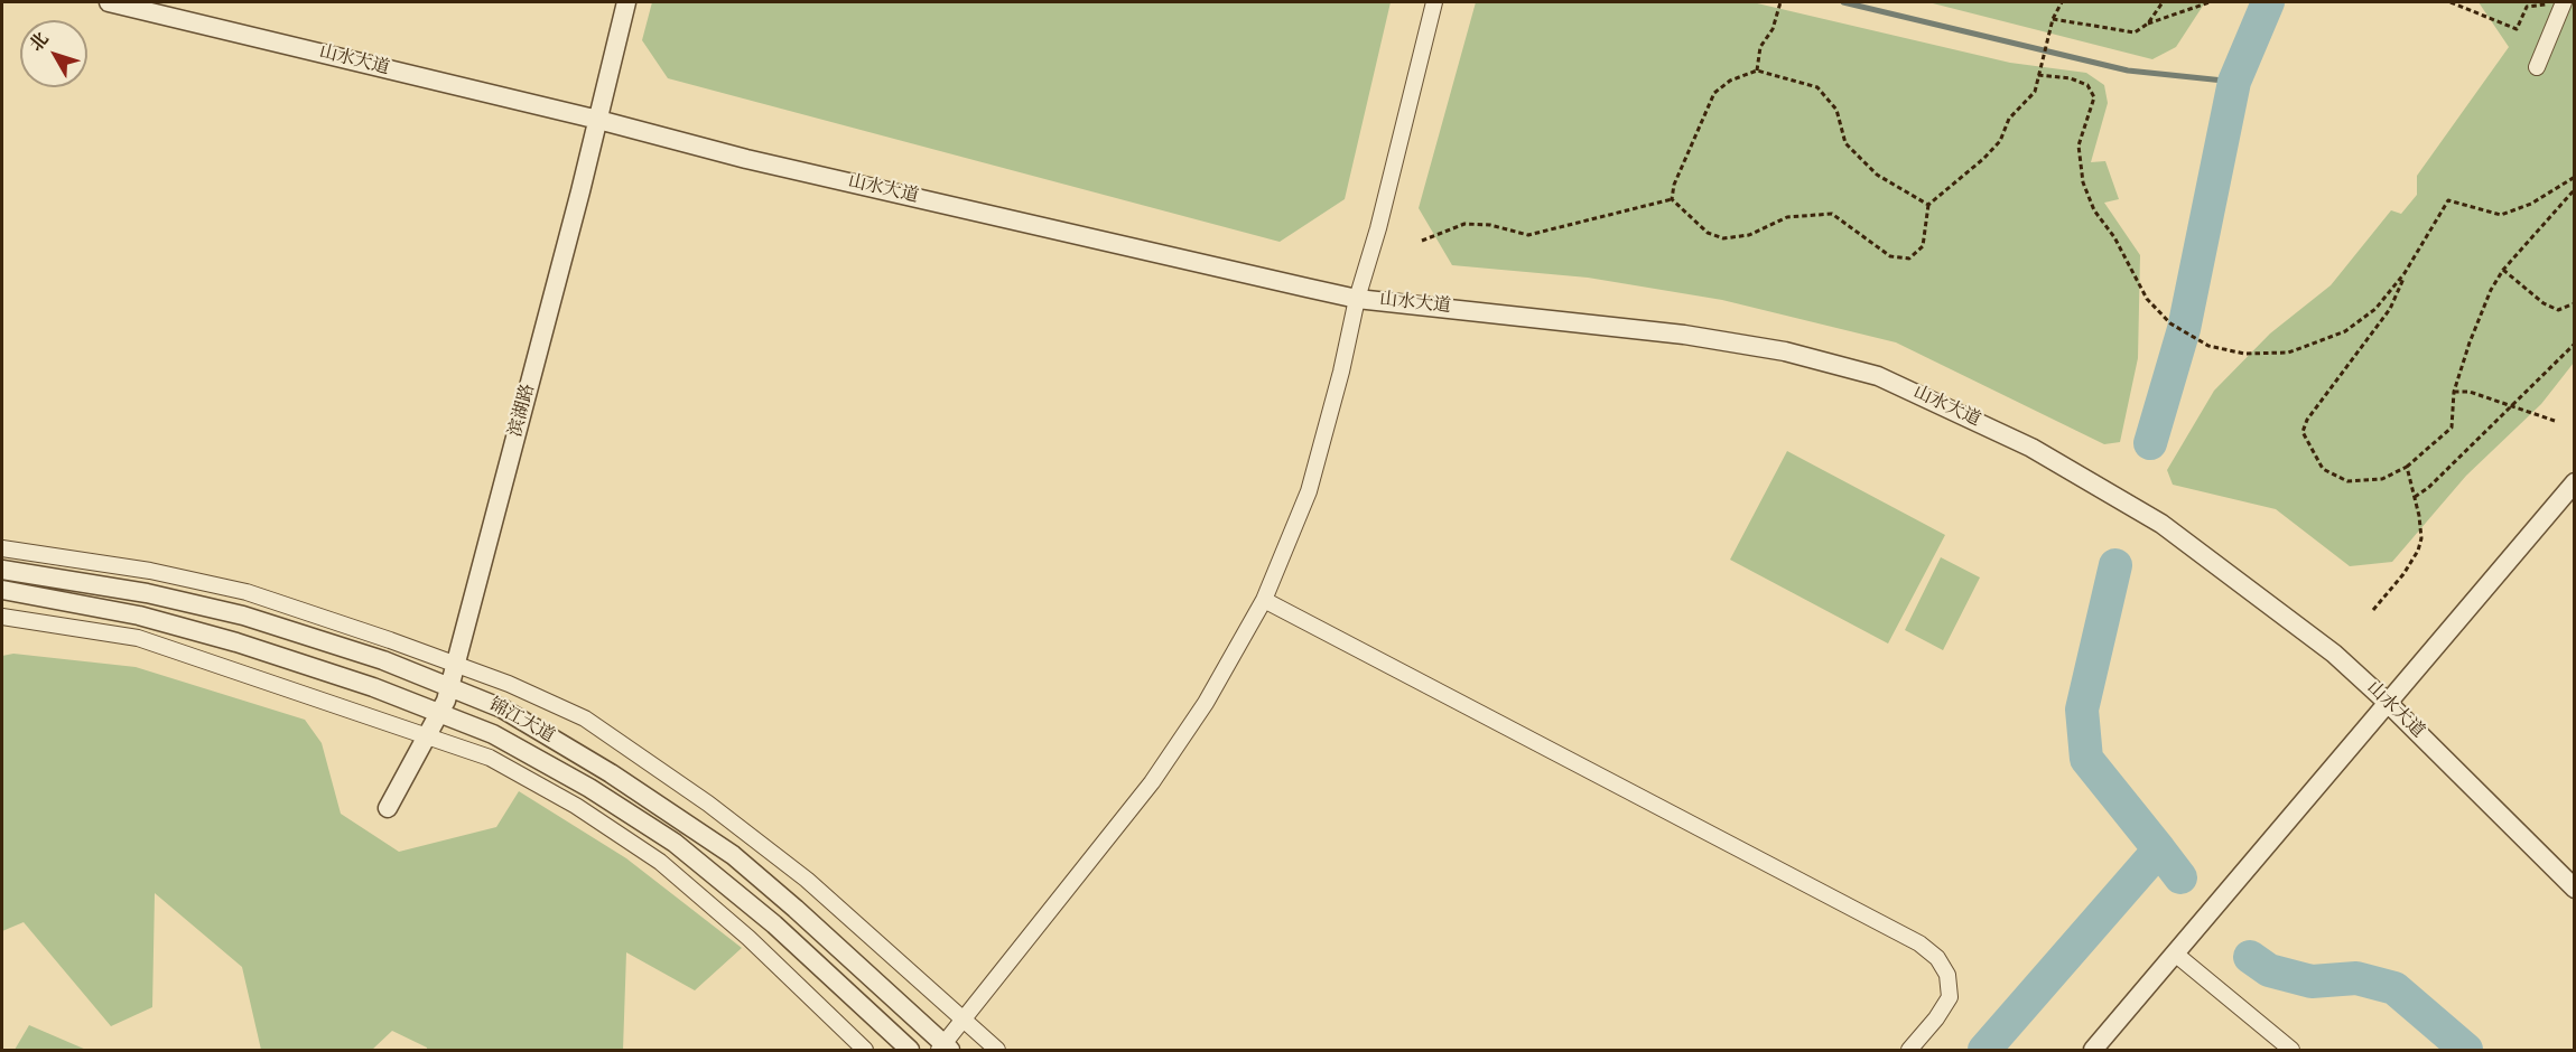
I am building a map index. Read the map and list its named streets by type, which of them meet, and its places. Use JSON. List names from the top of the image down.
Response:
{
  "streets": {
    "street": ["山水大道", "滨湖路", "锦江大道"]
  },
  "crossings": [
    ["山水大道", "滨湖路"],
    ["滨湖路", "锦江大道"]
  ],
  "north": "top left"
}
